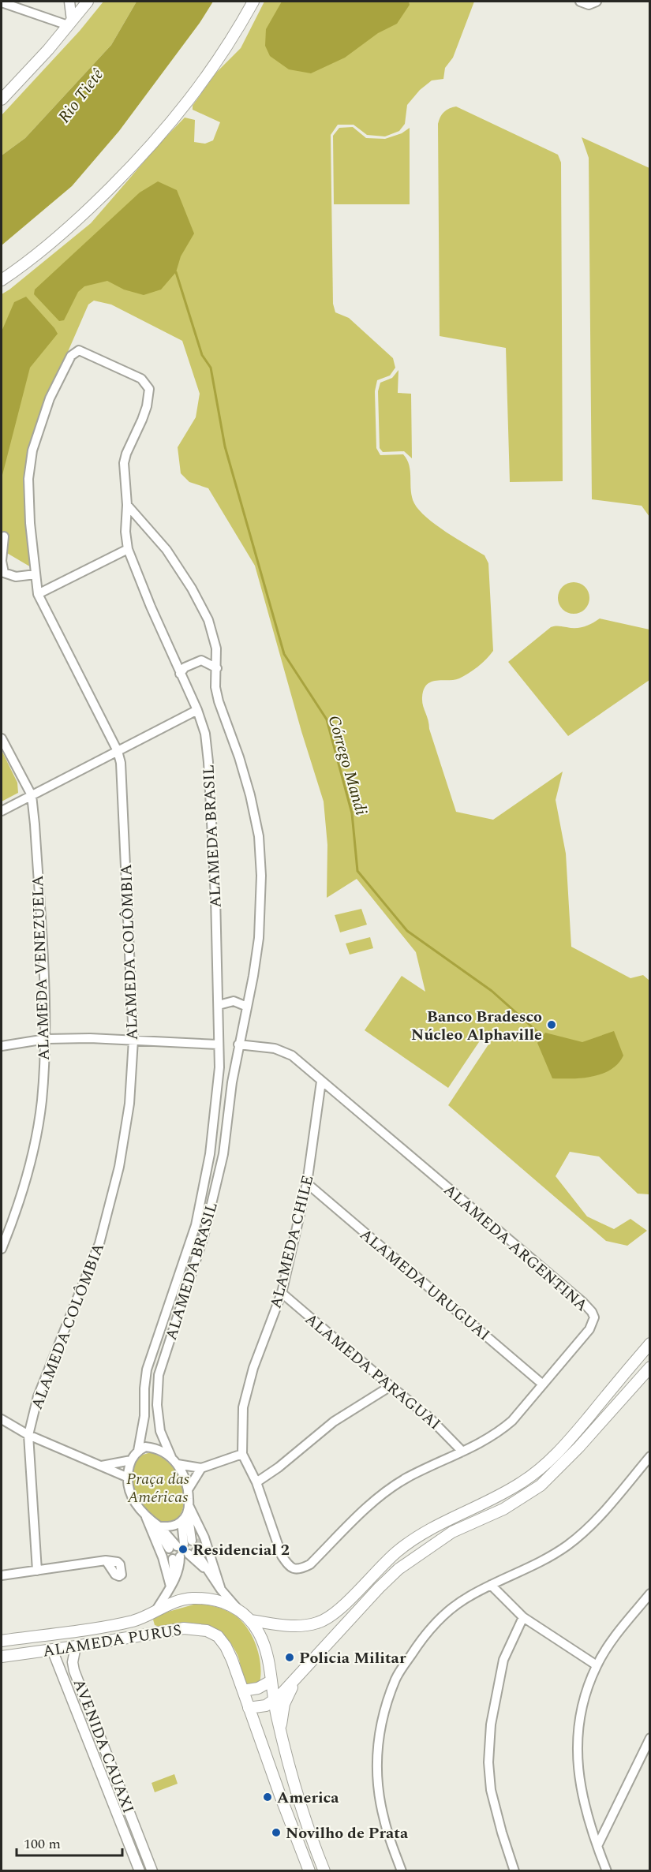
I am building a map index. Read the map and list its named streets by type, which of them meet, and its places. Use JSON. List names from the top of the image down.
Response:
{
  "streets": {
    "main road": ["ALAMEDA PURUS"],
    "street": [
      "ALAMEDA BRASIL",
      "ALAMEDA COLÔMBIA",
      "ALAMEDA VENEZUELA",
      "ALAMEDA CHILE",
      "ALAMEDA ARGENTINA",
      "ALAMEDA URUGUAI",
      "ALAMEDA PARAGUAI",
      "AVENIDA CAUAXI"
    ]
  },
  "crossings": [
    ["ALAMEDA BRASIL", "ALAMEDA COLÔMBIA"],
    ["ALAMEDA BRASIL", "ALAMEDA ARGENTINA"],
    ["ALAMEDA CHILE", "ALAMEDA ARGENTINA"],
    ["ALAMEDA CHILE", "ALAMEDA URUGUAI"],
    ["ALAMEDA CHILE", "ALAMEDA PARAGUAI"],
    ["ALAMEDA ARGENTINA", "ALAMEDA URUGUAI"],
    ["ALAMEDA ARGENTINA", "ALAMEDA PARAGUAI"],
    ["ALAMEDA PURUS", "AVENIDA CAUAXI"]
  ],
  "water": ["Rio Tietê", "Córrego Mandi"],
  "parks": ["Praça das Américas"],
  "places": [
    "Banco Bradesco Núcleo Alphaville",
    "Residencial 2",
    "Policia Militar",
    "America",
    "Novilho de Prata"
  ],
  "scale_bar": "100 m"
}
